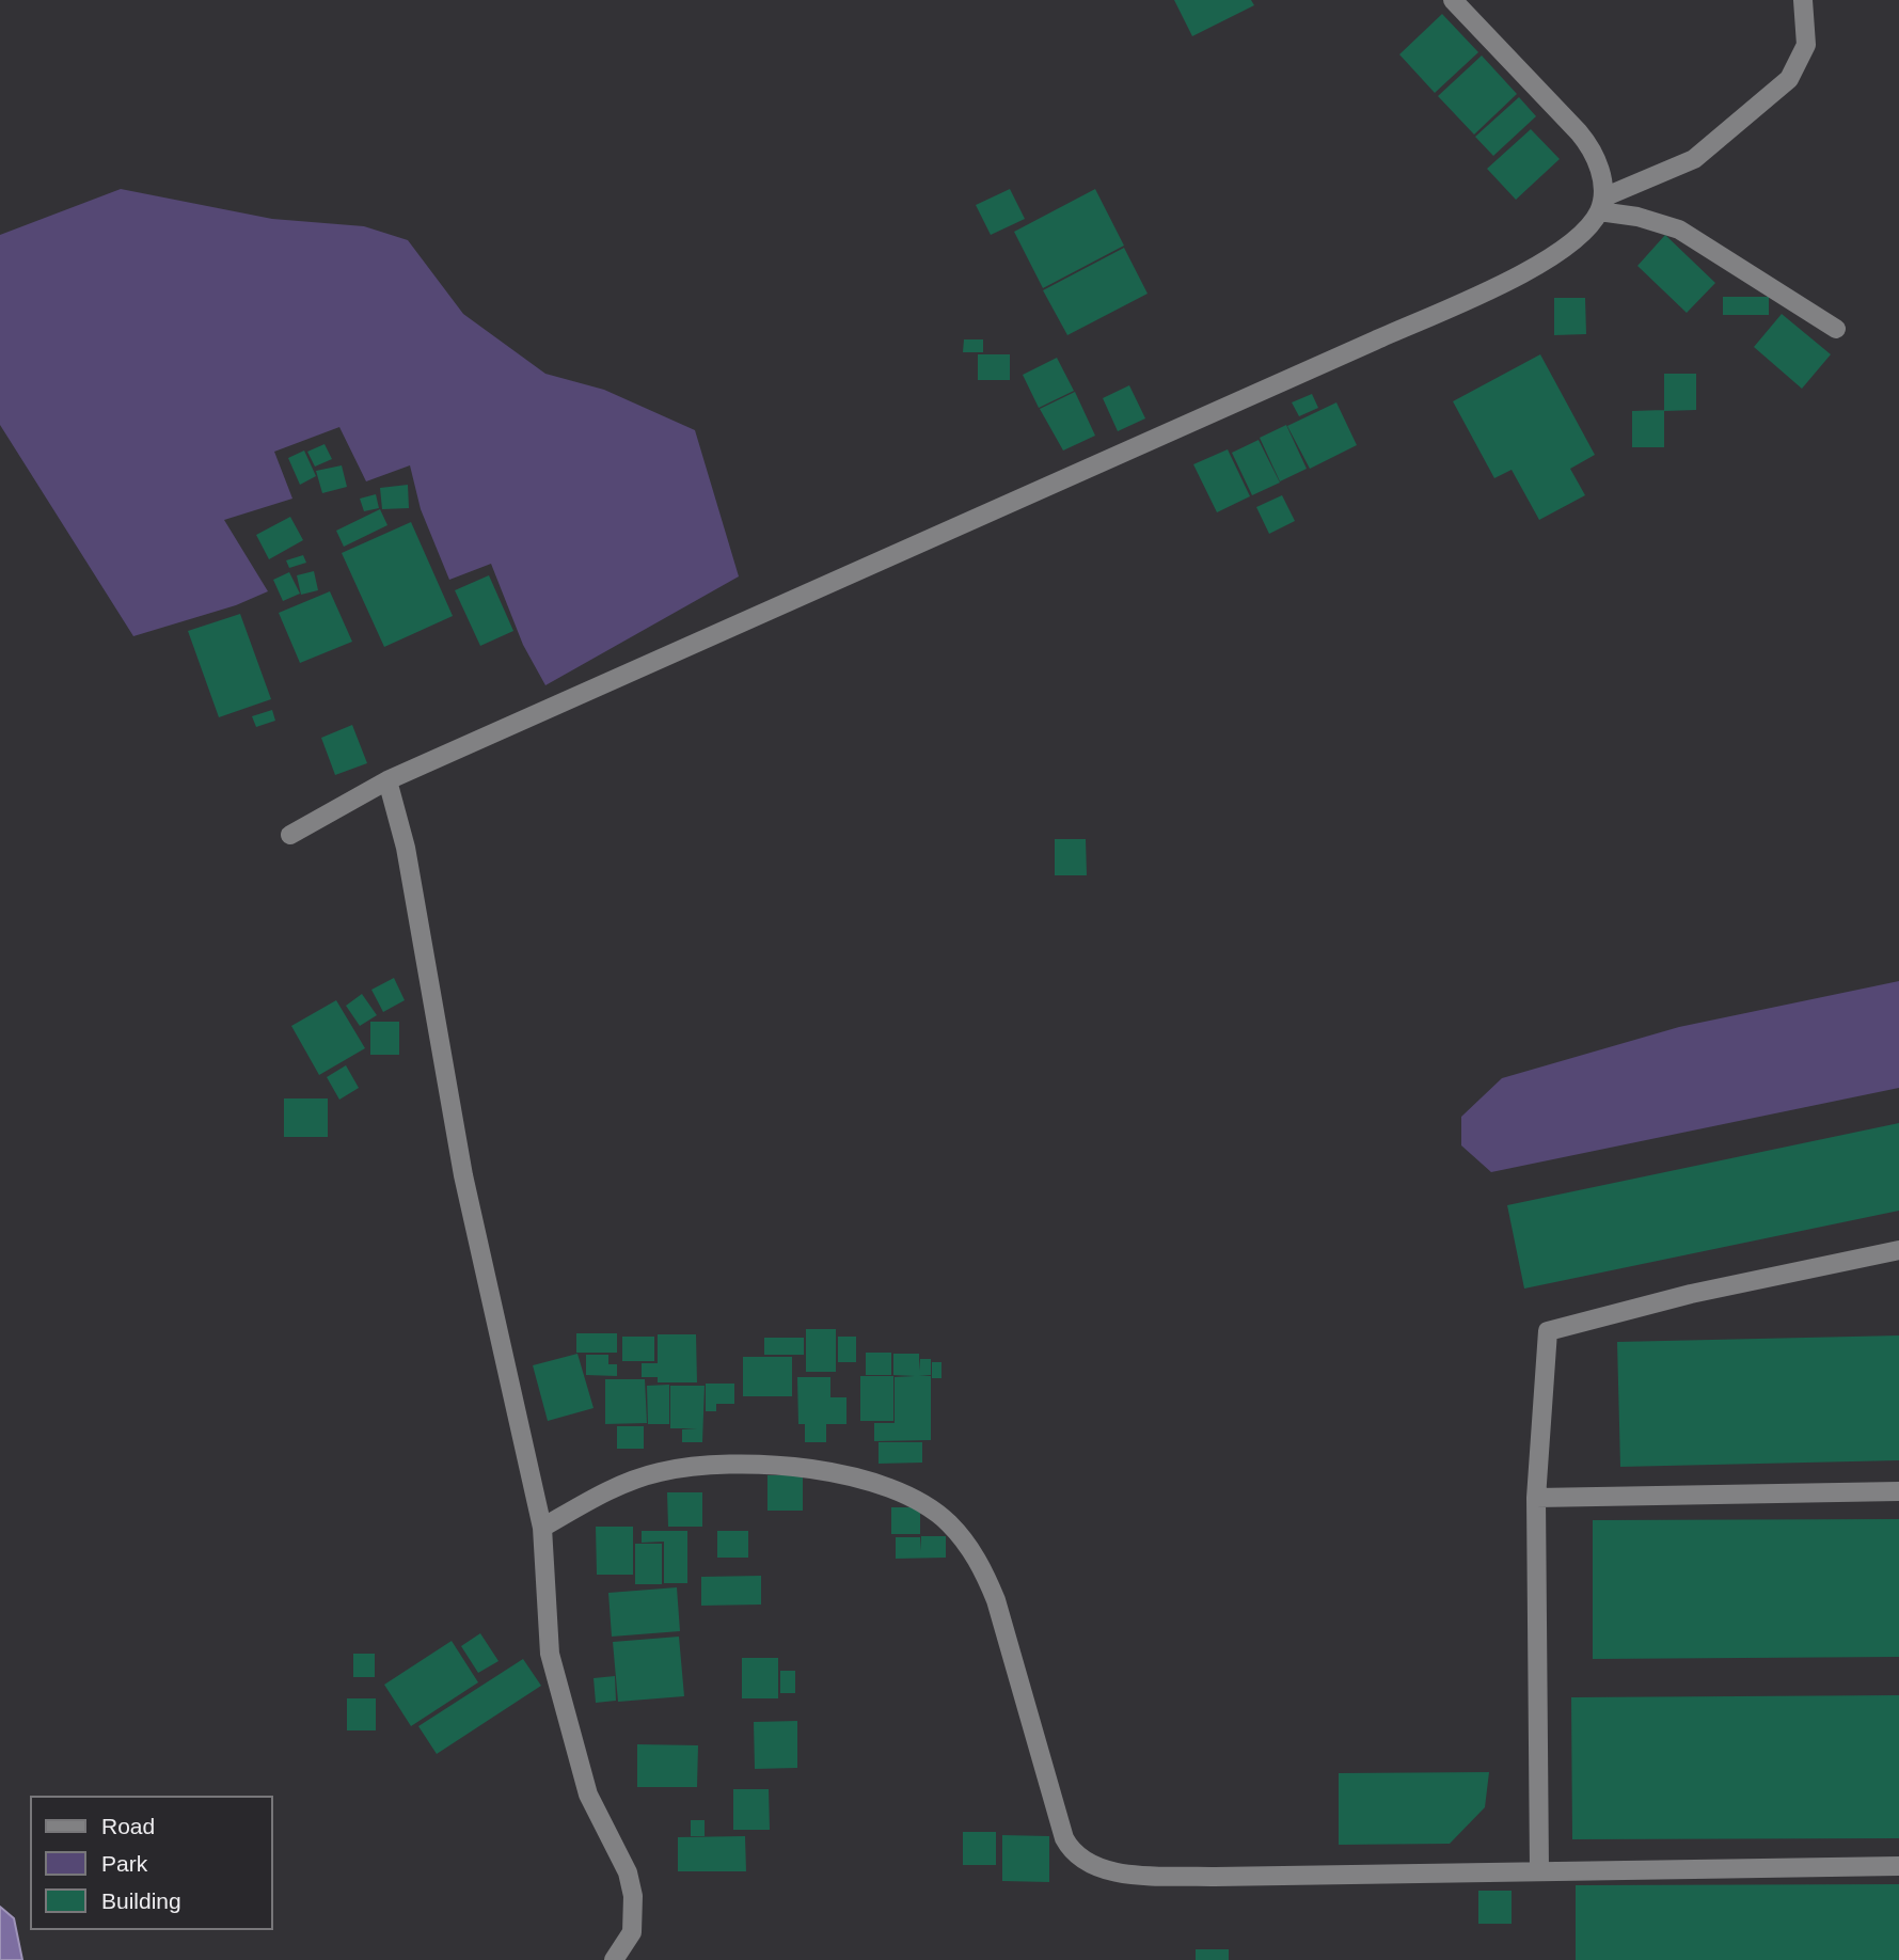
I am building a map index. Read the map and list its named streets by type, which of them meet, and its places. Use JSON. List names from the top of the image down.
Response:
{
  "legend": ["Road", "Park", "Building"]
}
